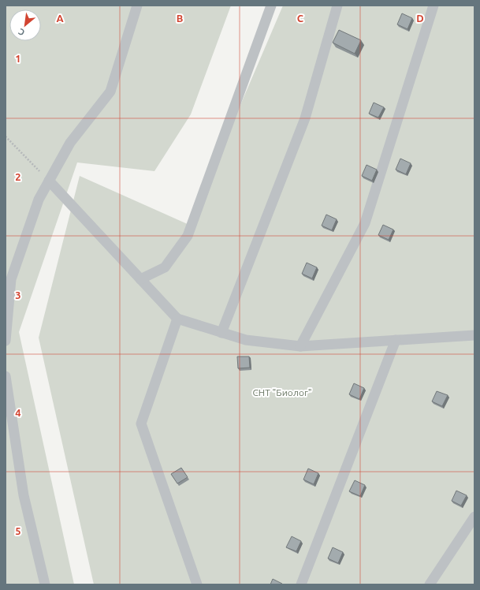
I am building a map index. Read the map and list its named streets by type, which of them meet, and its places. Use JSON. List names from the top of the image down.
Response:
{
  "parks": ["СНТ \"Биолог\""],
  "north": "bottom left",
  "grid": {
    "columns": [
      "A",
      "B",
      "C",
      "D"
    ],
    "rows": [
      "1",
      "2",
      "3",
      "4",
      "5"
    ]
  }
}
